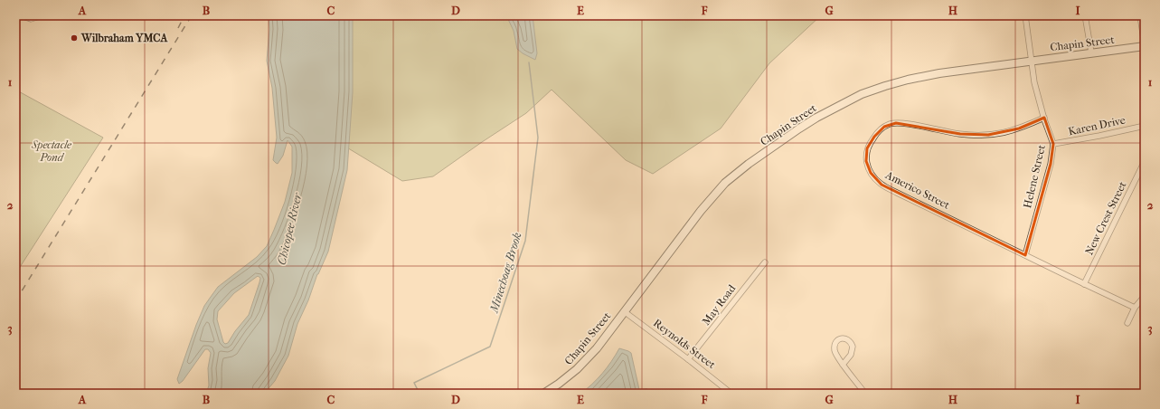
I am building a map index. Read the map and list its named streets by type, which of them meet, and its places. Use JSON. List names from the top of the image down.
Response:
{
  "streets": {
    "main road": ["Chapin Street"],
    "street": [
      "Karen Drive",
      "Helene Street",
      "Americo Street",
      "New Crest Street",
      "May Road",
      "Reynolds Street"
    ]
  },
  "crossings": [
    ["Chapin Street", "Helene Street"],
    ["Chapin Street", "Reynolds Street"],
    ["Karen Drive", "Helene Street"],
    ["Helene Street", "Americo Street"],
    ["Americo Street", "New Crest Street"],
    ["May Road", "Reynolds Street"]
  ],
  "water": ["Chicopee River", "Minechoag Brook"],
  "parks": ["Spectacle Pond"],
  "places": ["Wilbraham YMCA"],
  "grid": {
    "columns": [
      "A",
      "B",
      "C",
      "D",
      "E",
      "F",
      "G",
      "H",
      "I"
    ],
    "rows": ["1", "2", "3"]
  }
}
